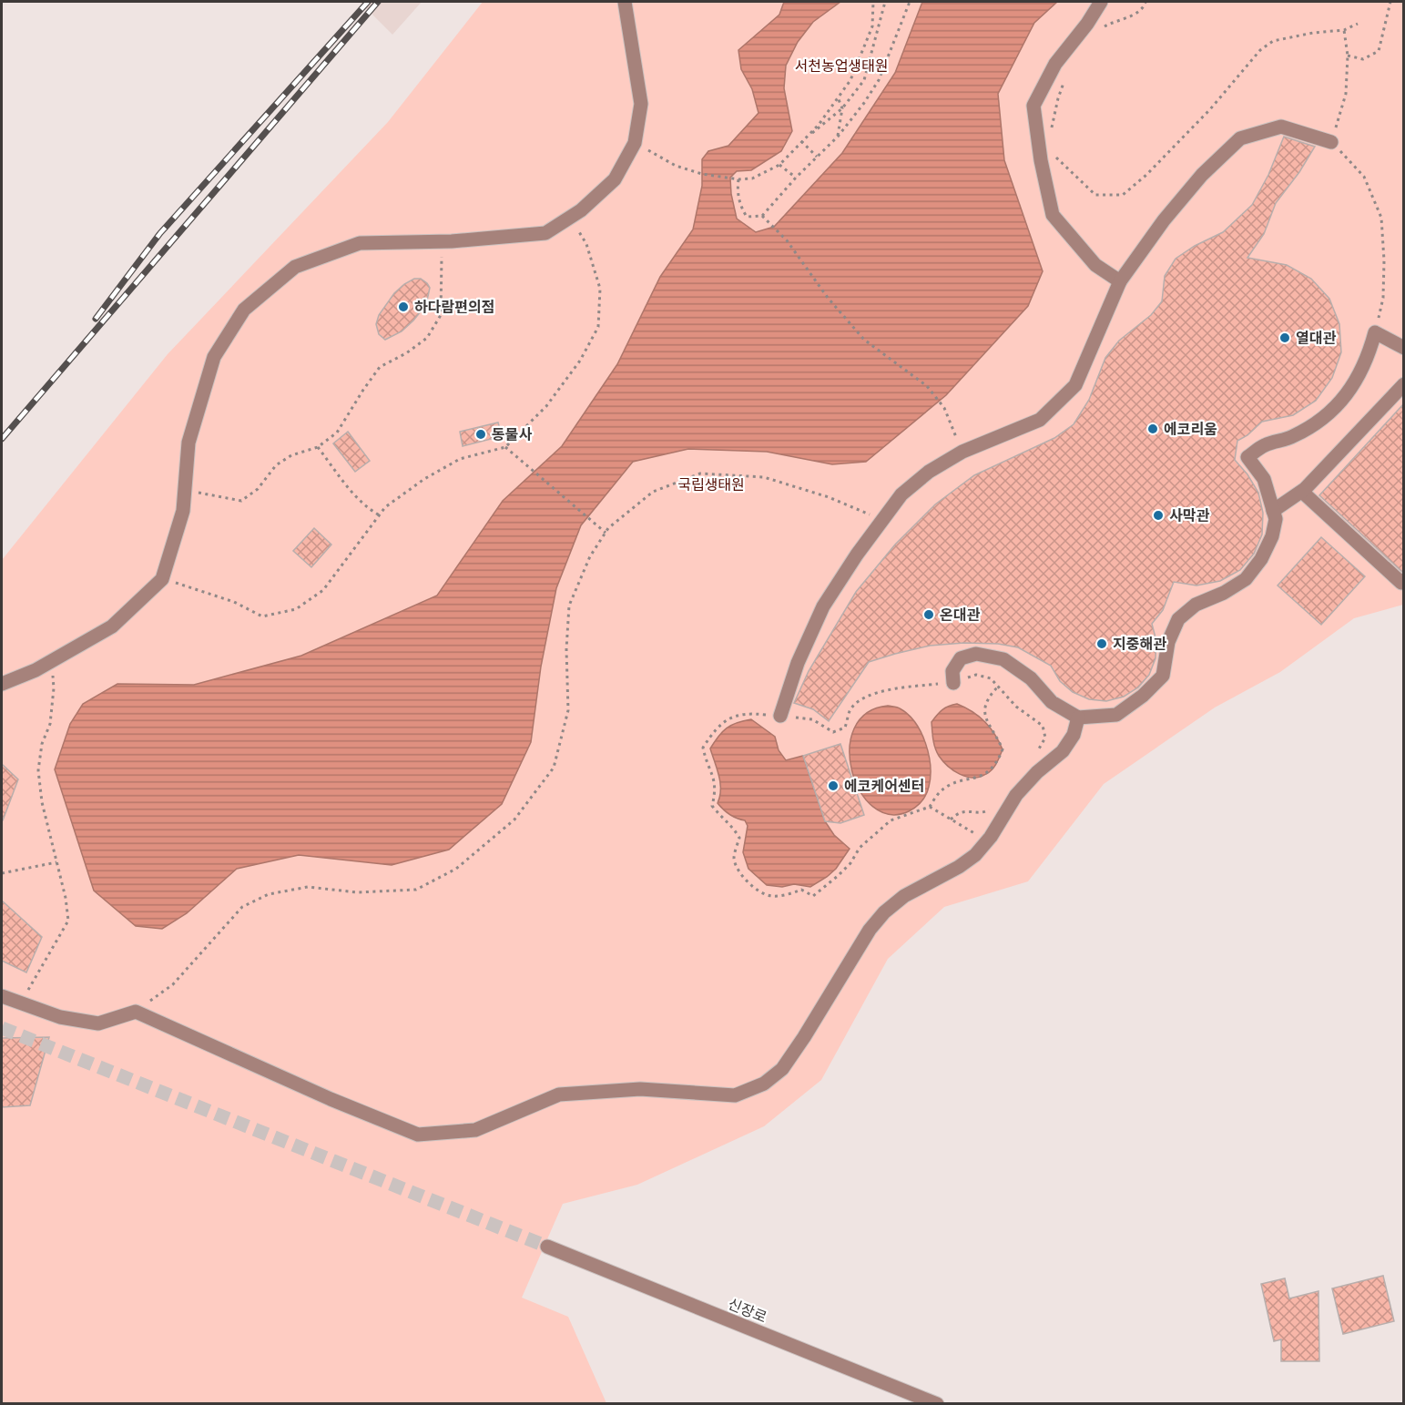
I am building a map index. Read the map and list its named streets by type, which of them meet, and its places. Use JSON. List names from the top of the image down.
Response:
{
  "streets": {
    "street": ["신장로"]
  },
  "parks": ["서천농업생태원", "국립생태원"],
  "places": [
    "하다람편의점",
    "열대관",
    "에코리움",
    "동물사",
    "사막관",
    "온대관",
    "지중해관",
    "에코케어센터"
  ]
}
